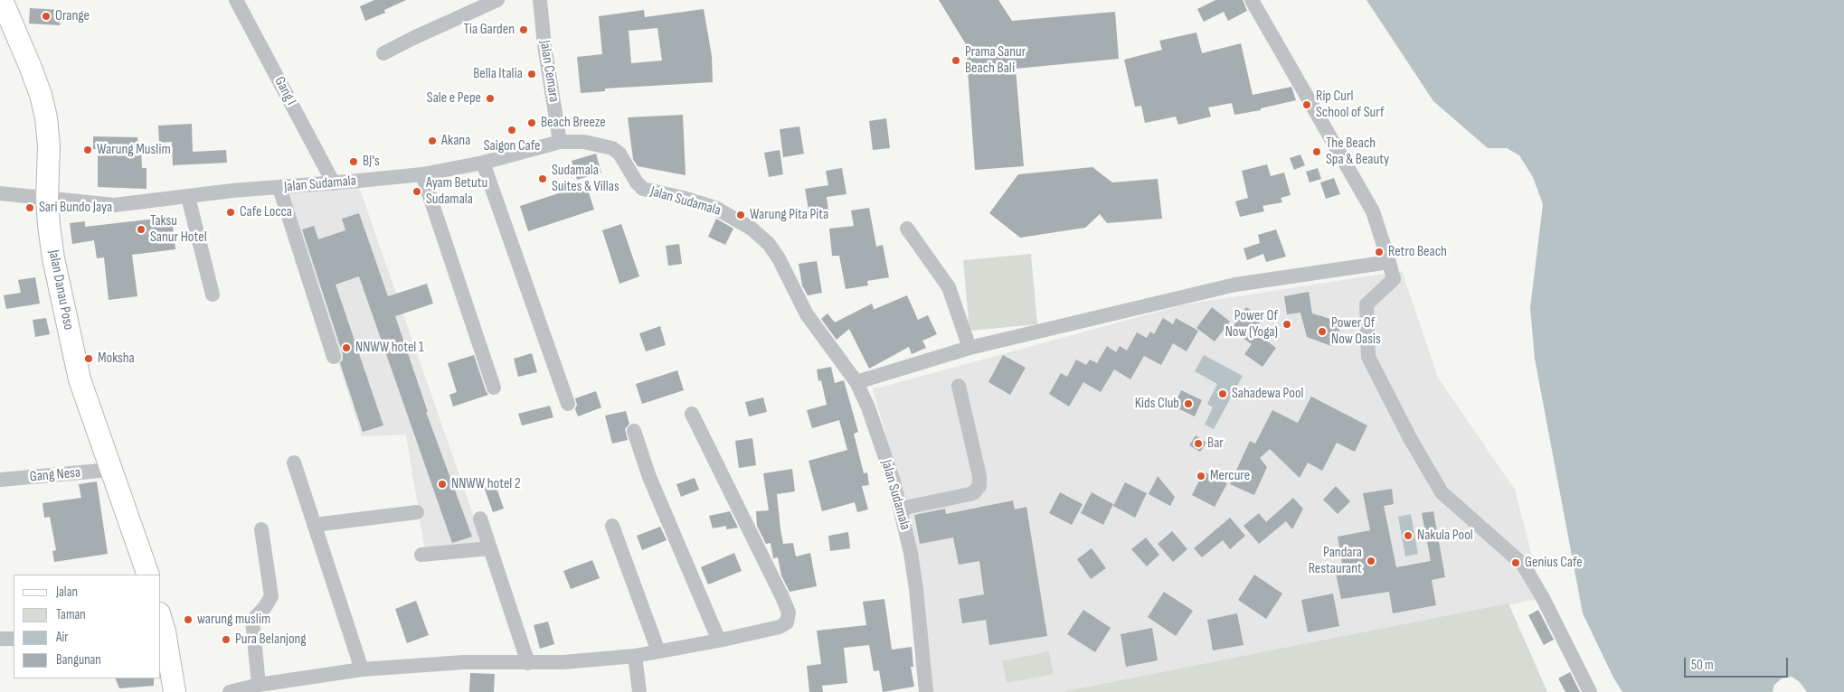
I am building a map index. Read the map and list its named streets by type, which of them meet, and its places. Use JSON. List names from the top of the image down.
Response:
{
  "streets": {
    "street": [
      "Jalan Cemara",
      "Gang I",
      "Jalan Sudamala",
      "Jalan Danau Poso",
      "Gang Nesa"
    ]
  },
  "crossings": [
    ["Jalan Cemara", "Jalan Sudamala"],
    ["Gang I", "Jalan Sudamala"],
    ["Jalan Sudamala", "Jalan Danau Poso"],
    ["Jalan Danau Poso", "Gang Nesa"]
  ],
  "places": [
    "Orange",
    "Tia Garden",
    "Prama Sanur Beach Bali",
    "Bella Italia",
    "Sale e Pepe",
    "Rip Curl School of Surf",
    "Beach Breeze",
    "Saigon Cafe",
    "Akana",
    "Warung Muslim",
    "The Beach Spa & Beauty",
    "BJ's",
    "Sudamala Suites & Villas",
    "Ayam Betutu Sudamala",
    "Sari Bundo Jaya",
    "Cafe Locca",
    "Warung Pita Pita",
    "Taksu Sanur Hotel",
    "Retro Beach",
    "Power Of Now (Yoga)",
    "Power Of Now Oasis",
    "NNWW hotel 1",
    "Moksha",
    "Sahadewa Pool",
    "Kids Club",
    "Bar",
    "Mercure",
    "NNWW hotel 2",
    "Nakula Pool",
    "Pandara Restaurant",
    "Genius Cafe",
    "warung muslim",
    "Pura Belanjong"
  ],
  "legend": [
    "Jalan",
    "Taman",
    "Air",
    "Bangunan"
  ],
  "scale_bar": "50 m"
}
